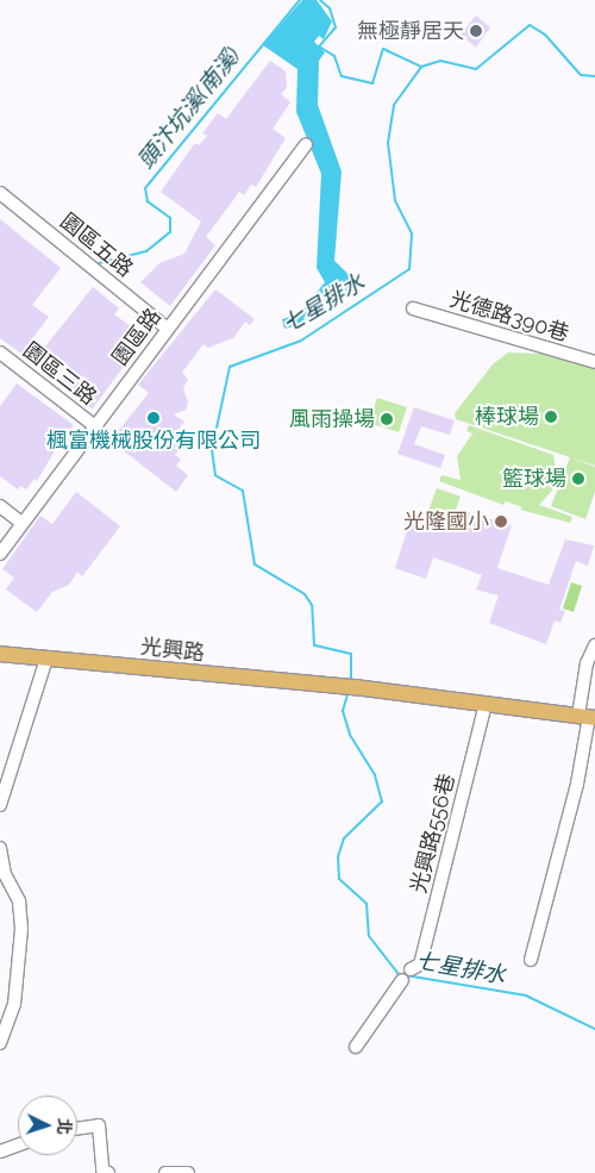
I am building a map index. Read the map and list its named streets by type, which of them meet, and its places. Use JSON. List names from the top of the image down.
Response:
{
  "streets": {
    "main road": ["光興路"],
    "street": [
      "園區五路",
      "光德路390巷",
      "園區路",
      "園區三路",
      "光興路556巷"
    ]
  },
  "crossings": [
    ["園區五路", "園區路"],
    ["園區路", "園區三路"],
    ["光興路", "光興路556巷"]
  ],
  "water": ["頭汴坑溪(南溪)", "七星排水"],
  "places": [
    "無極靜居天",
    "棒球場",
    "楓富機械股份有限公司",
    "風雨操場",
    "籃球場",
    "光隆國小"
  ],
  "north": "right"
}
